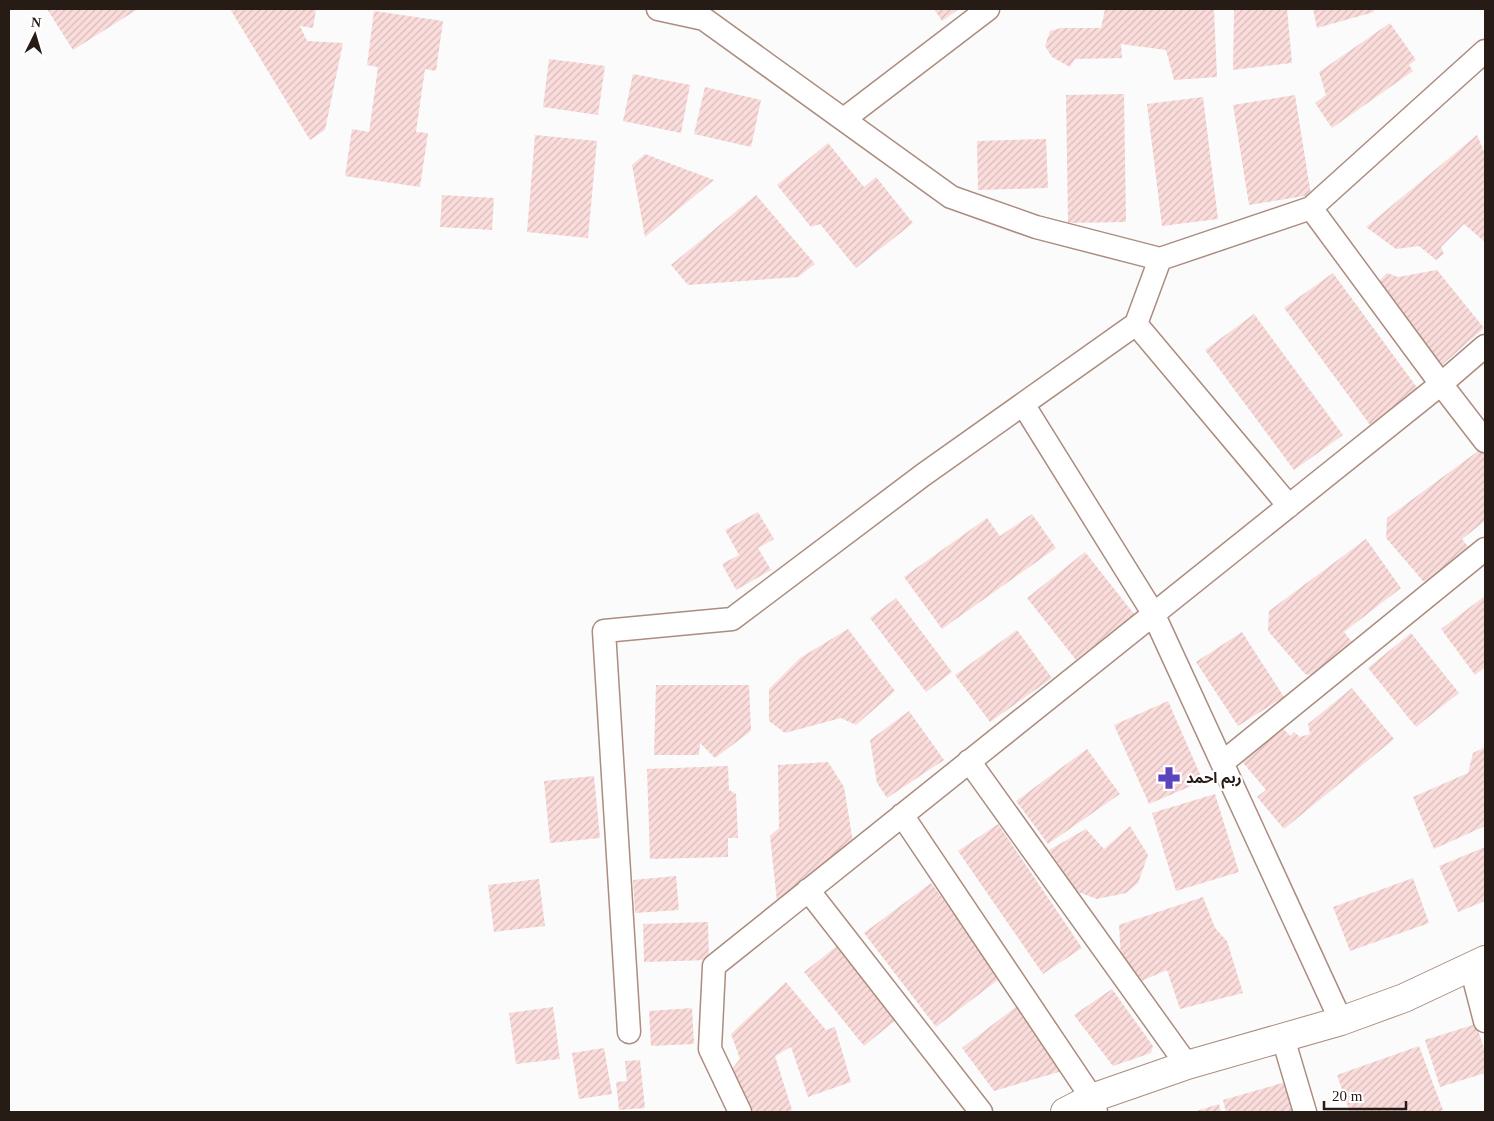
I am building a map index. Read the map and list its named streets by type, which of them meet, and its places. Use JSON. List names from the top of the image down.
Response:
{
  "places": {
    "pharmacy": ["ربم احمد"]
  },
  "scale_bar": "20 m",
  "north": "top"
}
